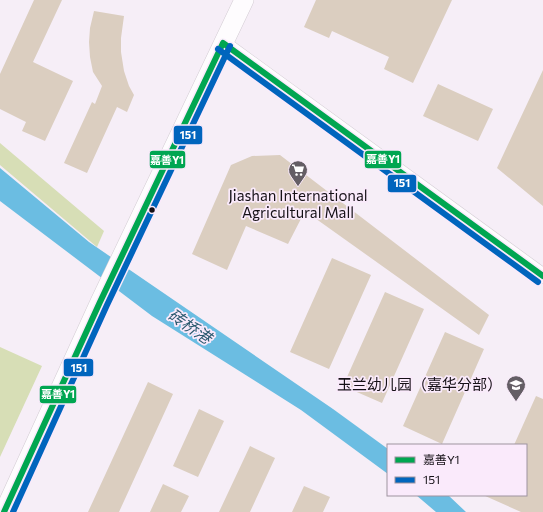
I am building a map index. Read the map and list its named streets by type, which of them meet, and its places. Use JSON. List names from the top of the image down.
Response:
{
  "water": ["砖桥港"],
  "places": {
    "supermarket": ["Jiashan International Agricultural Mall"],
    "school or university": ["玉兰幼儿园（嘉华分部）"]
  },
  "lines": ["transit line 嘉善Y1", "transit line 151"],
  "legend": ["嘉善Y1", "151"]
}
